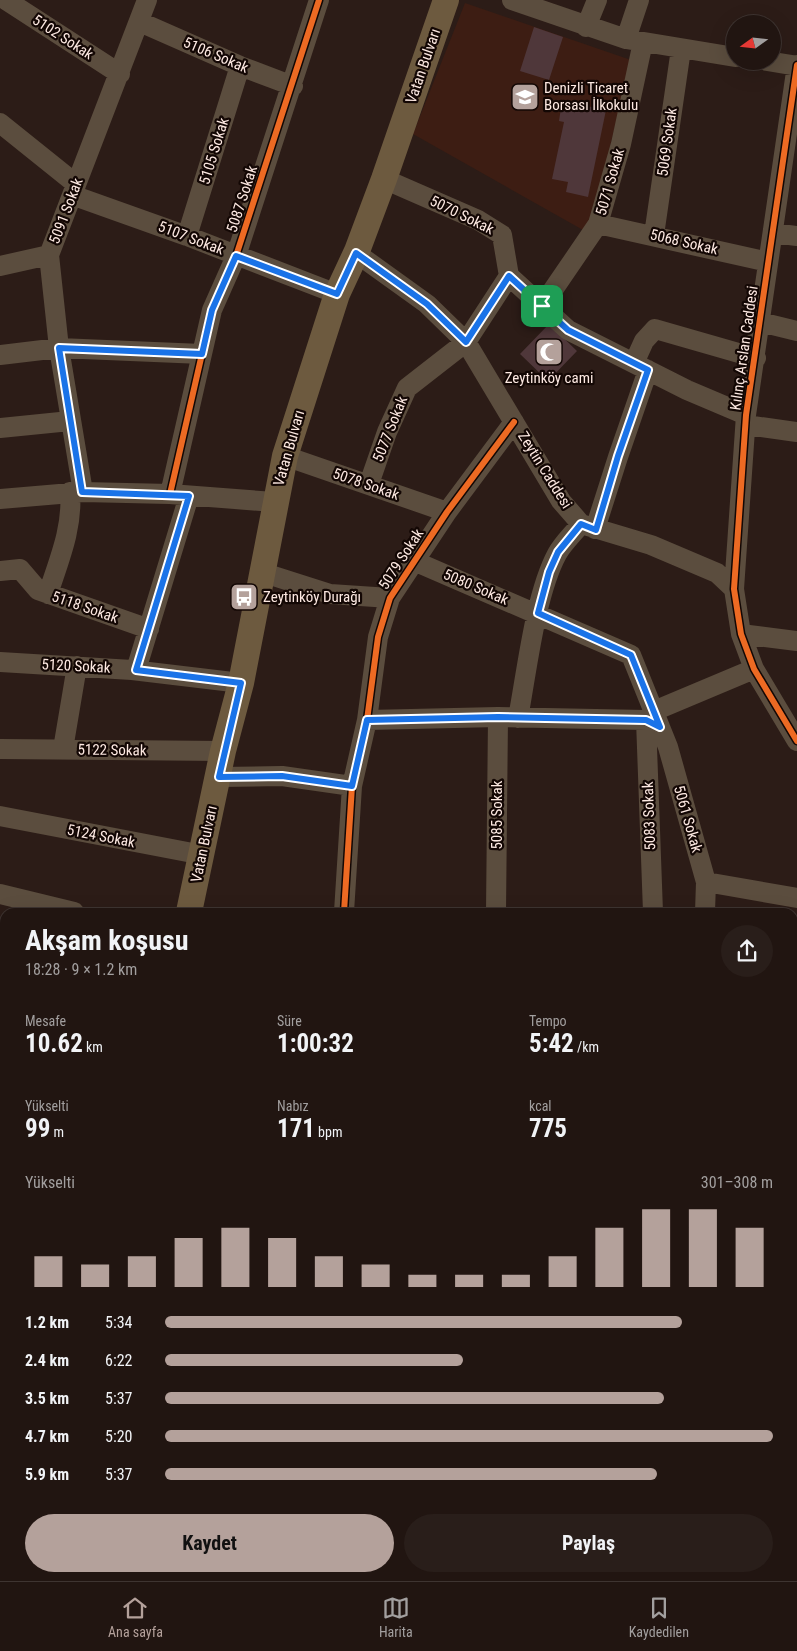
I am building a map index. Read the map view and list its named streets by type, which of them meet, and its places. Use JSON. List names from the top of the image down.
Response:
{
  "streets": {
    "main road": ["Vatan Bulvarı"],
    "street": [
      "5102 Sokak",
      "5106 Sokak",
      "5069 Sokak",
      "5105 Sokak",
      "5071 Sokak",
      "5087 Sokak",
      "5091 Sokak",
      "5070 Sokak",
      "5107 Sokak",
      "5068 Sokak",
      "Kılınç Arslan Caddesi",
      "5077 Sokak",
      "Zeytin Caddesi",
      "5078 Sokak",
      "5079 Sokak",
      "5080 Sokak",
      "5118 Sokak",
      "5120 Sokak",
      "5122 Sokak",
      "5085 Sokak",
      "5083 Sokak",
      "5061 Sokak",
      "5124 Sokak"
    ]
  },
  "crossings": [
    ["5102 Sokak", "5091 Sokak"],
    ["5106 Sokak", "5105 Sokak"],
    ["5106 Sokak", "5087 Sokak"],
    ["5106 Sokak", "5091 Sokak"],
    ["Vatan Bulvarı", "5070 Sokak"],
    ["Vatan Bulvarı", "5107 Sokak"],
    ["Vatan Bulvarı", "Zeytin Caddesi"],
    ["Vatan Bulvarı", "5078 Sokak"],
    ["Vatan Bulvarı", "5120 Sokak"],
    ["Vatan Bulvarı", "5122 Sokak"],
    ["Vatan Bulvarı", "5124 Sokak"],
    ["5069 Sokak", "5068 Sokak"],
    ["5105 Sokak", "5107 Sokak"],
    ["5071 Sokak", "5068 Sokak"],
    ["5087 Sokak", "5107 Sokak"],
    ["5087 Sokak", "5118 Sokak"],
    ["5087 Sokak", "5120 Sokak"],
    ["5091 Sokak", "5107 Sokak"],
    ["5091 Sokak", "5118 Sokak"],
    ["5070 Sokak", "5077 Sokak"],
    ["5068 Sokak", "Kılınç Arslan Caddesi"],
    ["5077 Sokak", "Zeytin Caddesi"],
    ["5077 Sokak", "5078 Sokak"],
    ["Zeytin Caddesi", "5079 Sokak"],
    ["5078 Sokak", "5079 Sokak"],
    ["5079 Sokak", "5080 Sokak"],
    ["5080 Sokak", "5061 Sokak"],
    ["5083 Sokak", "5061 Sokak"]
  ],
  "places": {
    "school or university": ["Denizli Ticaret Borsası İlkokulu"],
    "mosque": ["Zeytinköy cami"],
    "bus stop": ["Zeytinköy Durağı"]
  },
  "north": "left",
  "page": {
    "heading": ["Akşam koşusu", "18:28 · 9 × 1.2 km"],
    "stats": [
      ["Mesafe", "10.62 km"],
      ["Süre", "1:00:32"],
      ["Tempo", "5:42 /km"],
      ["Yükselti", "99 m"],
      ["Nabız", "171 bpm"],
      ["kcal", "775"]
    ],
    "chart": ["Yükselti", "301–308 m"],
    "list": [
      {
        "name": "1.2 km",
        "note": "5:34"
      },
      {
        "name": "2.4 km",
        "note": "6:22"
      },
      {
        "name": "3.5 km",
        "note": "5:37"
      },
      {
        "name": "4.7 km",
        "note": "5:20"
      },
      {
        "name": "5.9 km",
        "note": "5:37"
      }
    ],
    "buttons": ["Kaydet", "Paylaş"],
    "tabs": ["Ana sayfa", "Harita", "Kaydedilen"]
  }
}
